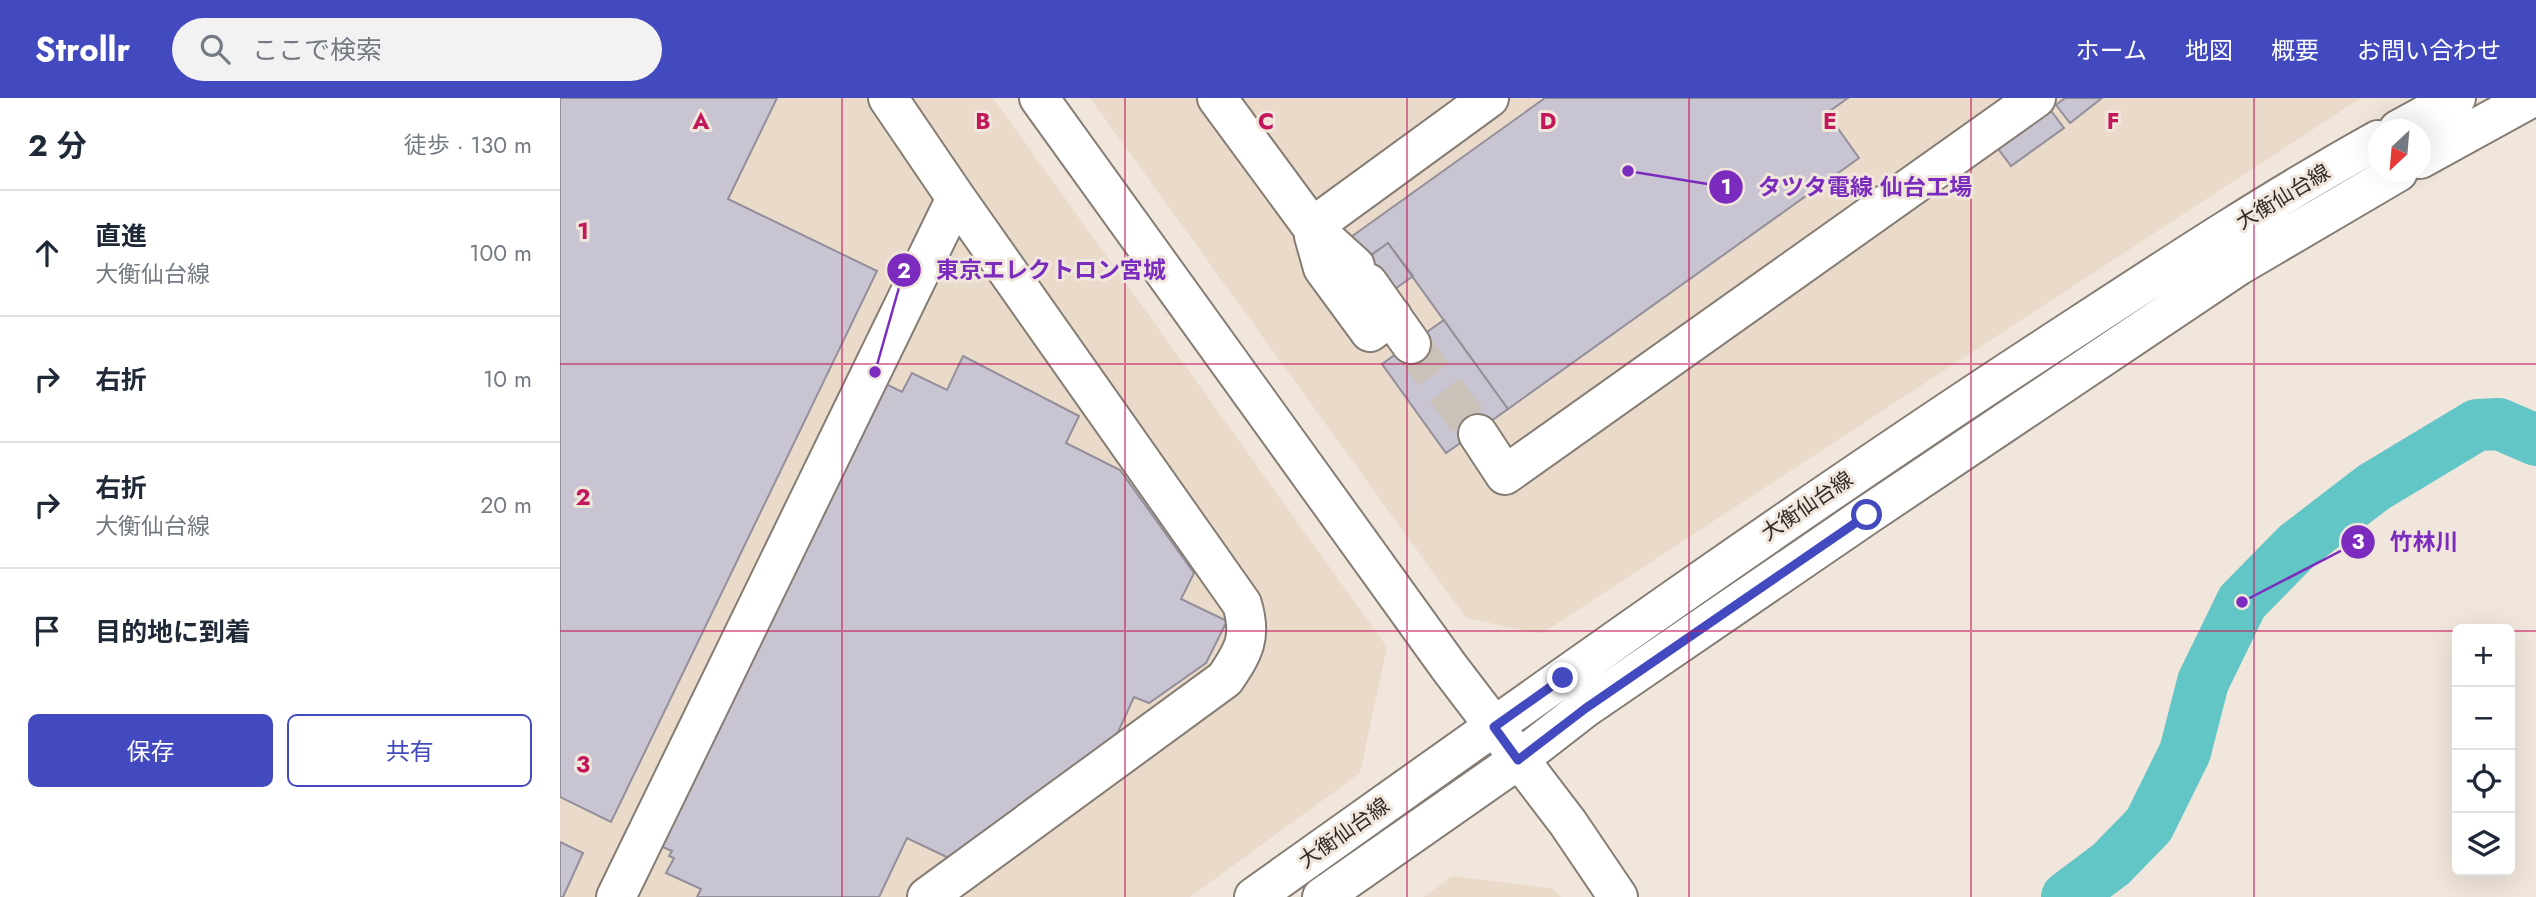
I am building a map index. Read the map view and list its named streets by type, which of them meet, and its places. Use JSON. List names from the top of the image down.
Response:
{
  "streets": {
    "main road": ["大衡仙台線"]
  },
  "places": ["タツタ電線 仙台工場", "東京エレクトロン宮城", "竹林川"],
  "north": "bottom left",
  "page": {
    "header": "Strollr",
    "search": "ここで検索",
    "nav": [
      "ホーム",
      "地図",
      "概要",
      "お問い合わせ"
    ],
    "heading": ["2 分", "徒歩 · 130 m"],
    "list": [
      ["直進", "大衡仙台線", "100 m"],
      ["右折", "10 m"],
      ["右折", "大衡仙台線", "20 m"],
      "目的地に到着"
    ],
    "map_buttons": ["+", "−"],
    "buttons": ["保存", "共有"]
  },
  "grid": {
    "columns": [
      "A",
      "B",
      "C",
      "D",
      "E",
      "F"
    ],
    "rows": ["1", "2", "3"]
  }
}
